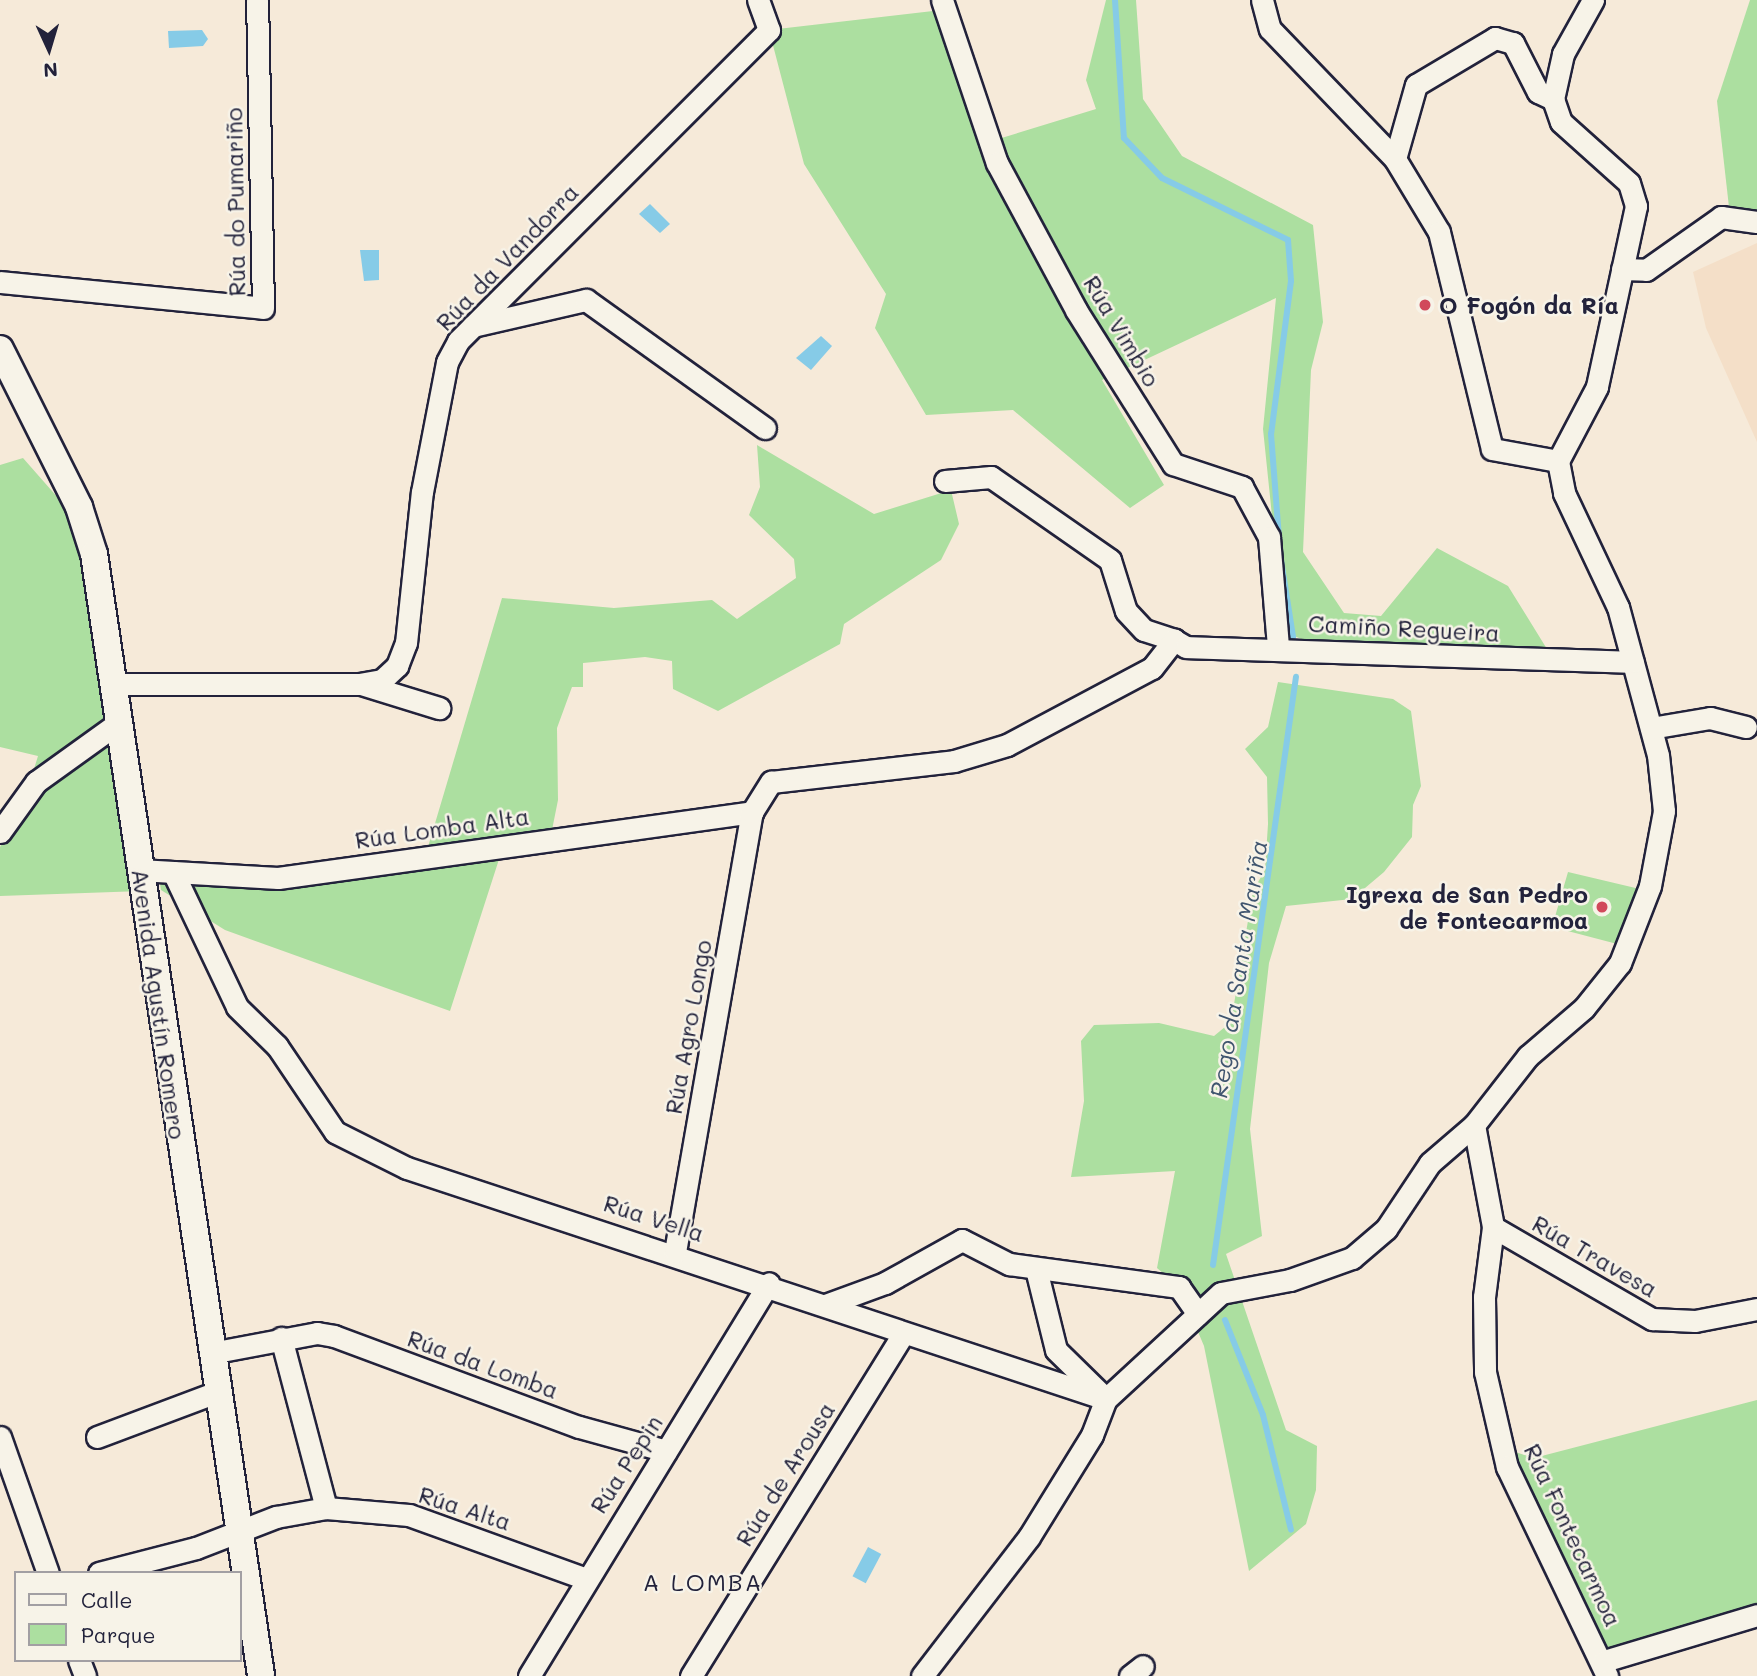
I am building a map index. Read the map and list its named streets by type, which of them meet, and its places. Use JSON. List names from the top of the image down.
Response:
{
  "streets": {
    "street": [
      "Rúa do Pumariño",
      "Rúa da Vandorra",
      "Rúa Vimbio",
      "Camiño Regueira",
      "Rúa Lomba Alta",
      "Avenida Agustín Romero",
      "Rúa Agro Longo",
      "Rúa Vella",
      "Rúa Travesa",
      "Rúa da Lomba",
      "Rúa Pepin",
      "Rúa de Arousa",
      "Rúa Alta",
      "Rúa Fontecarmoa"
    ]
  },
  "crossings": [
    ["Rúa da Vandorra", "Avenida Agustín Romero"],
    ["Rúa Vimbio", "Camiño Regueira"],
    ["Rúa Lomba Alta", "Avenida Agustín Romero"],
    ["Rúa Lomba Alta", "Rúa Agro Longo"],
    ["Rúa Lomba Alta", "Rúa Vella"],
    ["Avenida Agustín Romero", "Rúa da Lomba"],
    ["Rúa Agro Longo", "Rúa Vella"],
    ["Rúa Vella", "Rúa Pepin"],
    ["Rúa Vella", "Rúa de Arousa"],
    ["Rúa Travesa", "Rúa Fontecarmoa"],
    ["Rúa da Lomba", "Rúa Pepin"],
    ["Rúa Pepin", "Rúa Alta"]
  ],
  "districts": ["A LOMBA"],
  "water": ["Rego da Santa Mariña"],
  "places": ["O Fogón da Ría", "Igrexa de San Pedro de Fontecarmoa"],
  "legend": ["Calle", "Parque"],
  "north": "bottom"
}
